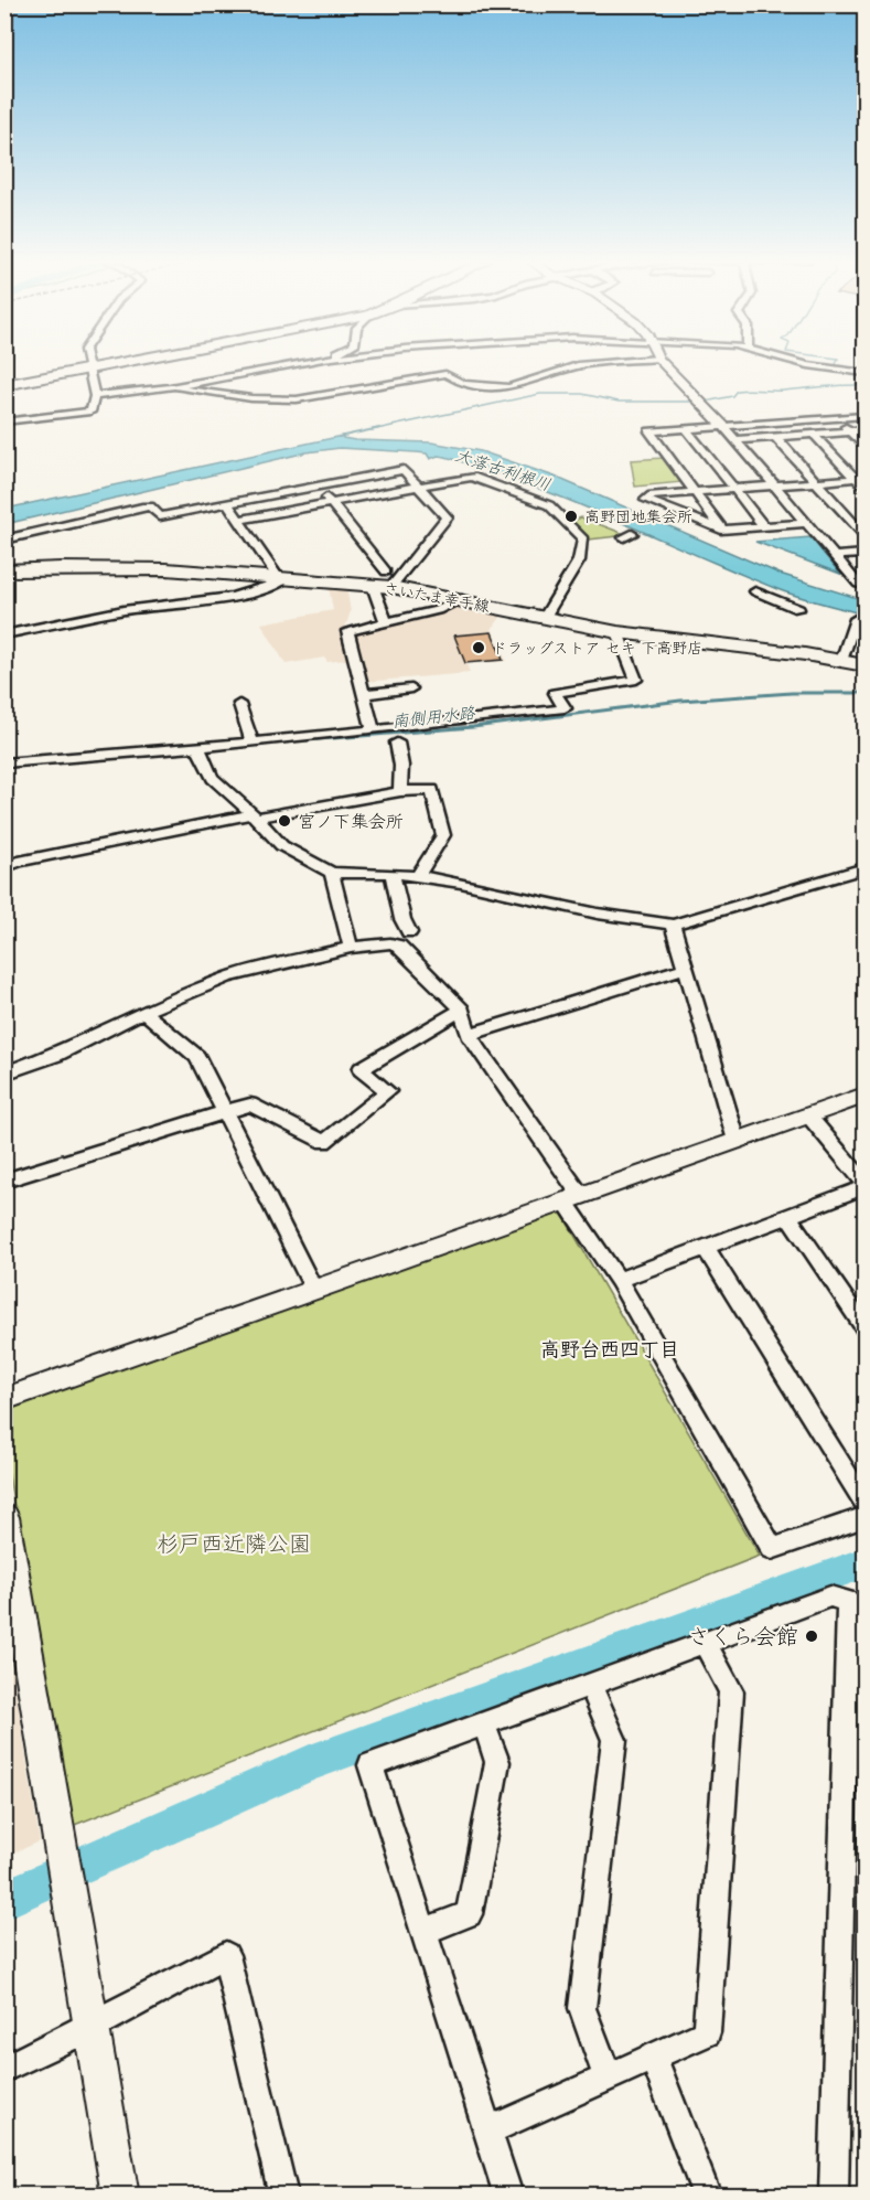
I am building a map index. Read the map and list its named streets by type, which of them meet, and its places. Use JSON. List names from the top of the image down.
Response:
{
  "streets": {
    "main road": ["さいたま幸手線"]
  },
  "districts": ["高野台西四丁目"],
  "water": ["大落古利根川", "南側用水路"],
  "parks": ["杉戸西近隣公園"],
  "places": [
    "高野団地集会所",
    "ドラッグストア セキ 下高野店",
    "宮ノ下集会所",
    "さくら会館"
  ]
}
